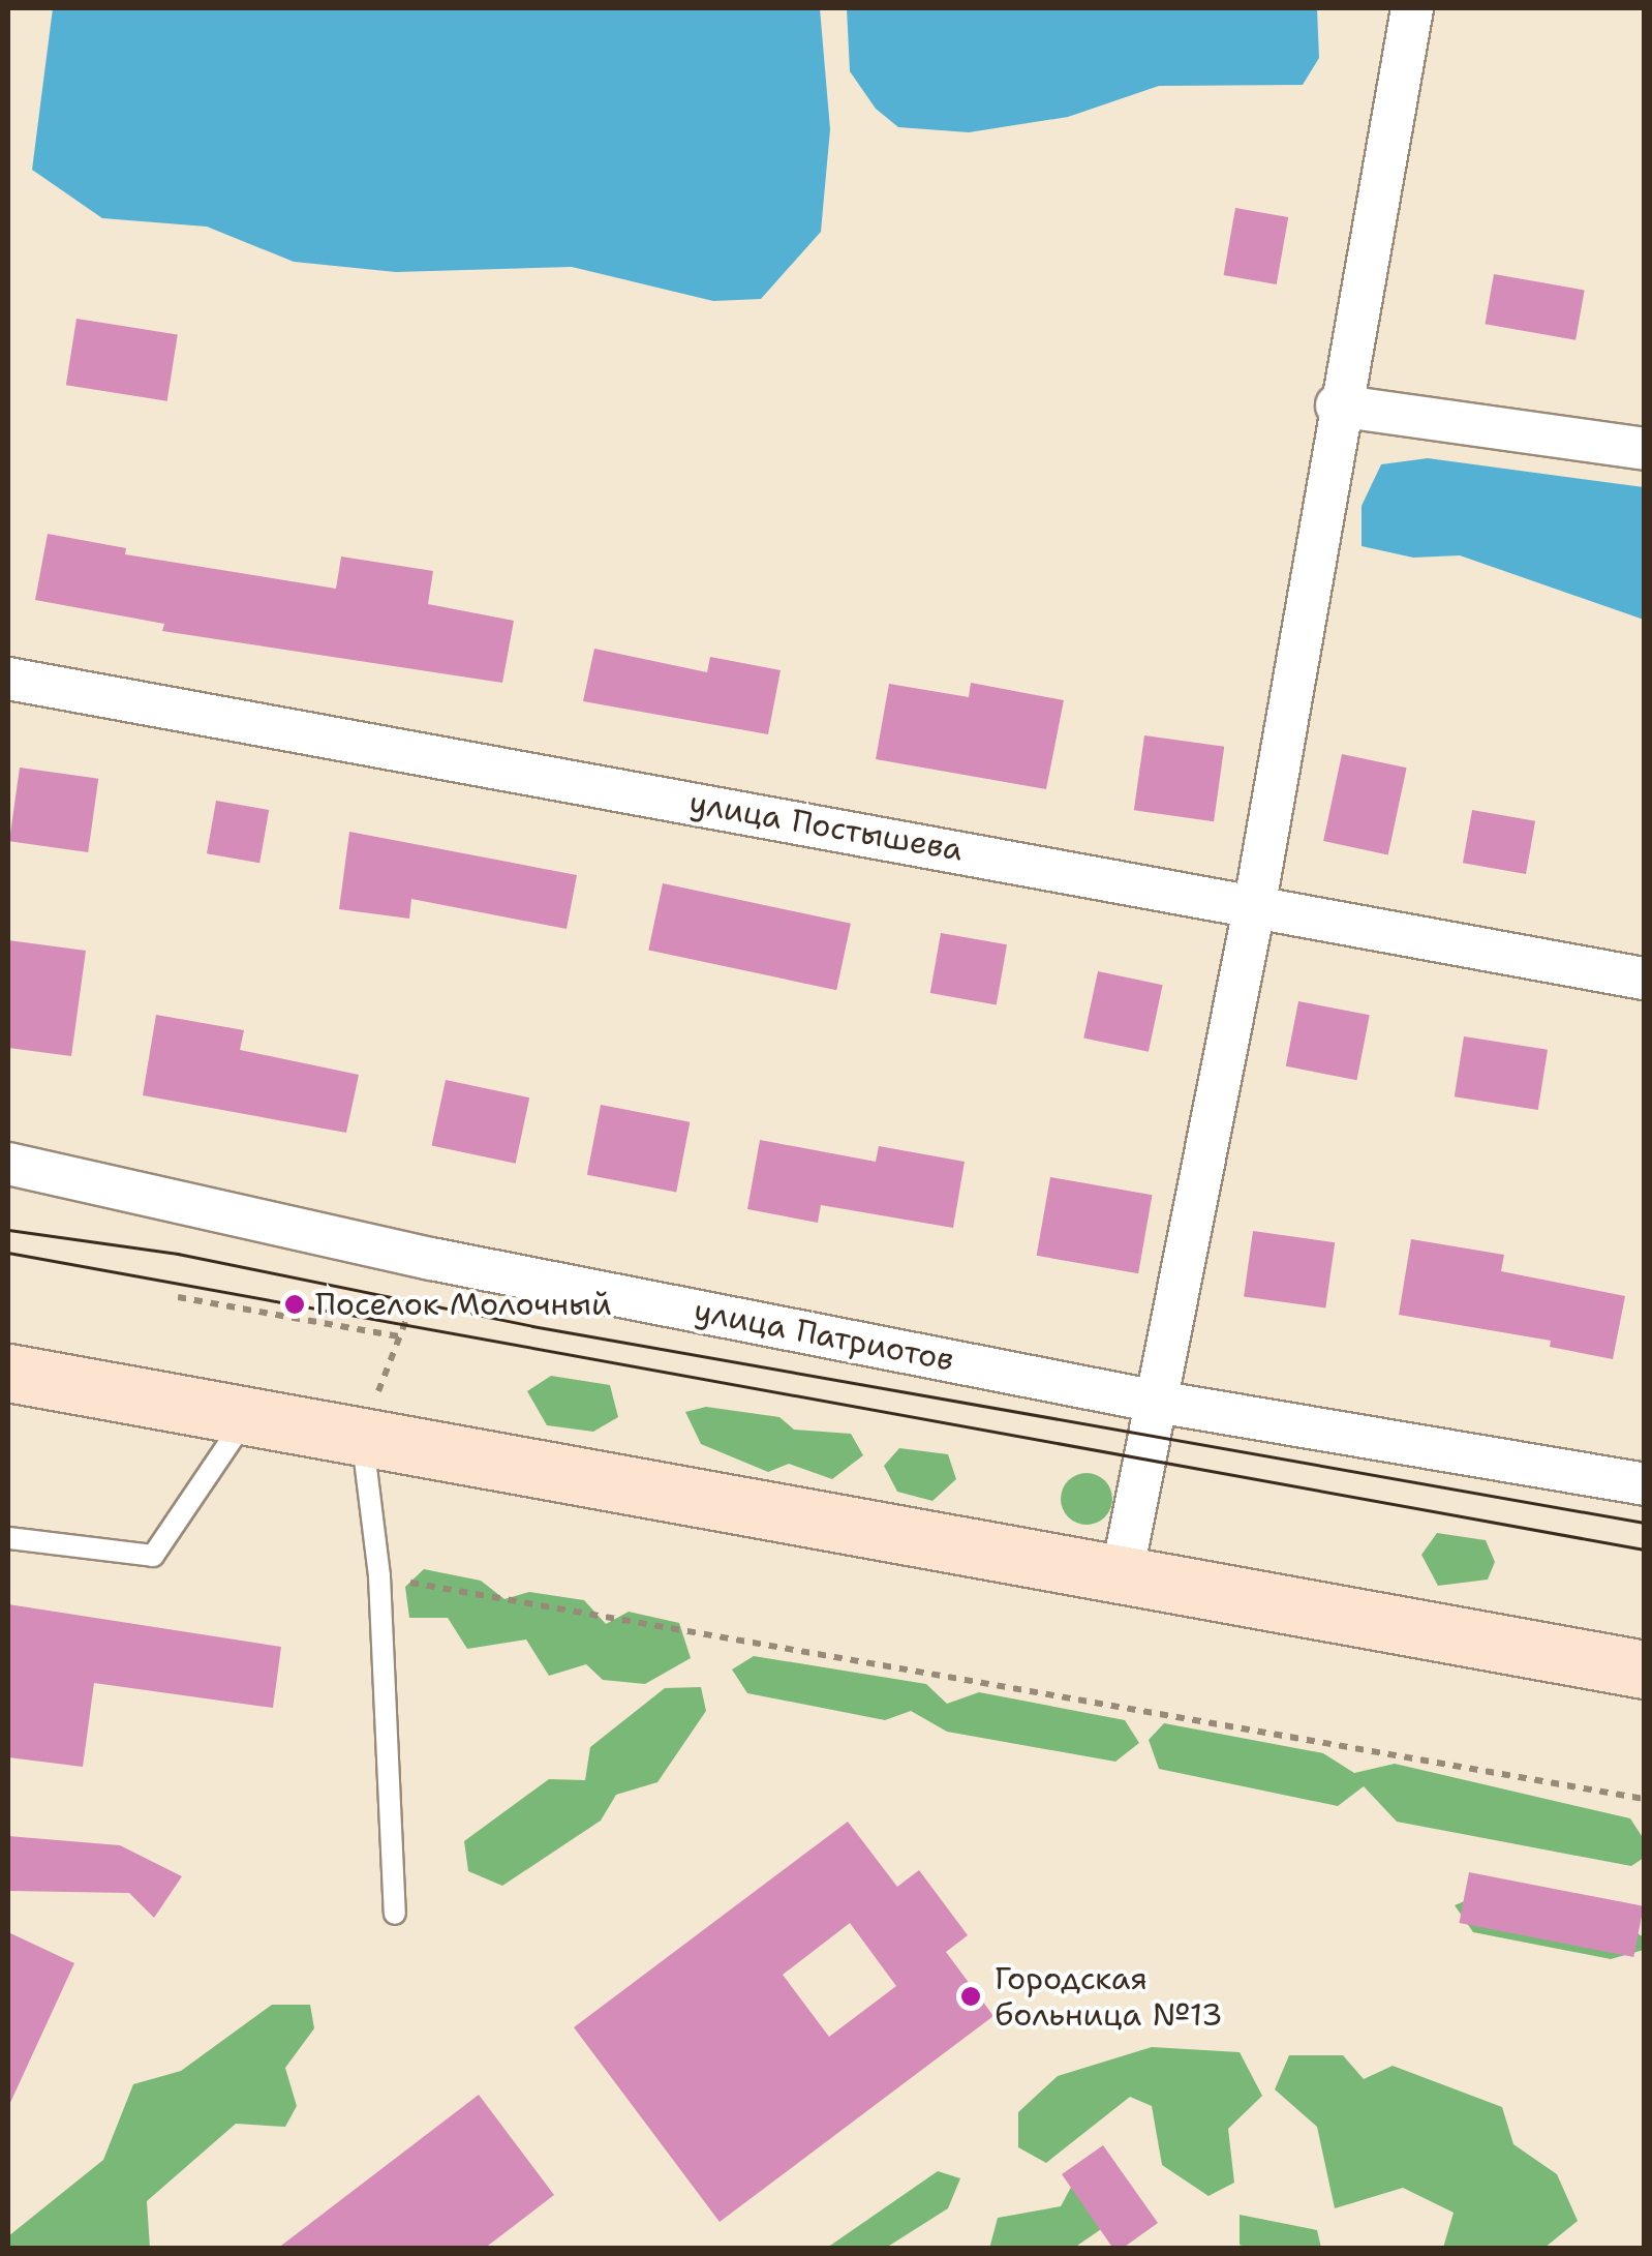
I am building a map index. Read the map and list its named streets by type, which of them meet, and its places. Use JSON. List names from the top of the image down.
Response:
{
  "streets": {
    "street": ["улица Постышева", "улица Патриотов"]
  },
  "places": ["Поселок Молочный", "Городская больница №13"]
}
